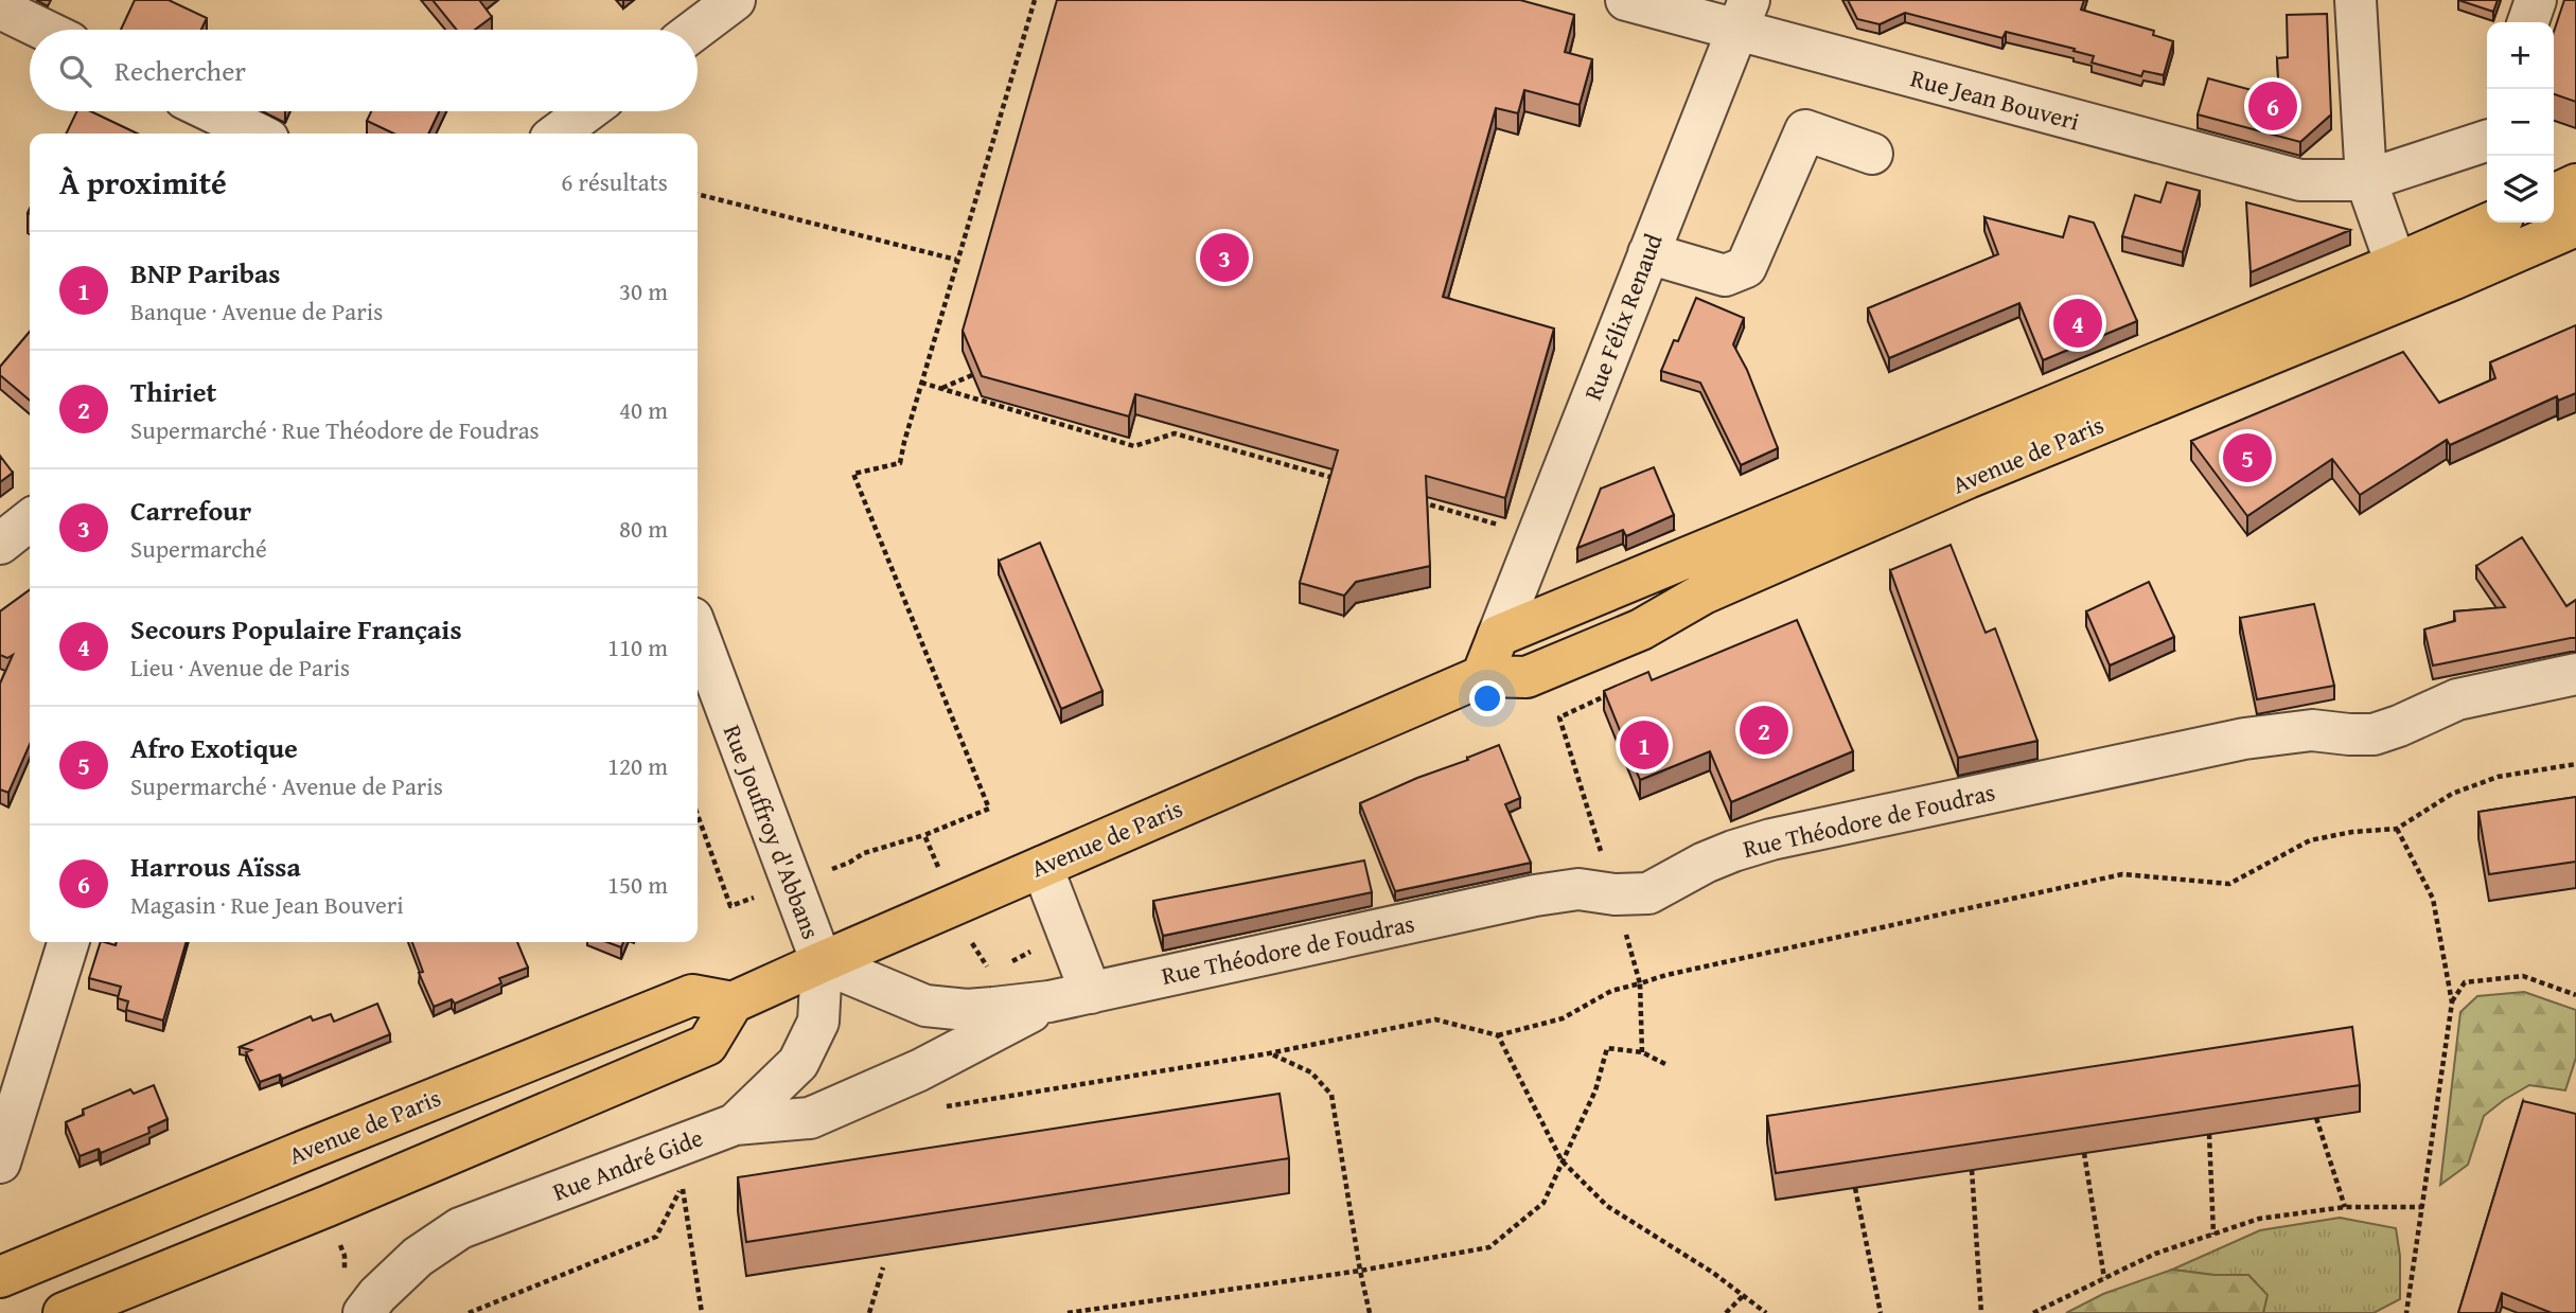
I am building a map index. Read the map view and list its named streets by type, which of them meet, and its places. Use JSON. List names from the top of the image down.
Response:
{
  "streets": {
    "main road": ["Avenue de Paris"],
    "street": [
      "Rue Jean Bouveri",
      "Rue Félix Renaud",
      "Rue Théodore de Foudras",
      "Rue Jouffroy d'Abbans",
      "Rue André Gide"
    ]
  },
  "crossings": [
    ["Rue Jean Bouveri", "Rue Félix Renaud"],
    ["Rue Félix Renaud", "Avenue de Paris"],
    ["Avenue de Paris", "Rue Théodore de Foudras"],
    ["Avenue de Paris", "Rue Jouffroy d'Abbans"],
    ["Avenue de Paris", "Rue André Gide"],
    ["Rue Théodore de Foudras", "Rue Jouffroy d'Abbans"],
    ["Rue Théodore de Foudras", "Rue André Gide"],
    ["Rue Jouffroy d'Abbans", "Rue André Gide"]
  ],
  "page": {
    "map_buttons": ["+", "−"],
    "search": "Rechercher",
    "pins": [
      "6",
      "3",
      "4",
      "5",
      "2",
      "1"
    ],
    "heading": ["À proximité", "6 résultats"],
    "list": [
      {
        "mark": "1",
        "name": "BNP Paribas",
        "note": "Banque · Avenue de Paris",
        "value": "30 m"
      },
      {
        "mark": "2",
        "name": "Thiriet",
        "note": "Supermarché · Rue Théodore de Foudras",
        "value": "40 m"
      },
      {
        "mark": "3",
        "name": "Carrefour",
        "note": "Supermarché",
        "value": "80 m"
      },
      {
        "mark": "4",
        "name": "Secours Populaire Français",
        "note": "Lieu · Avenue de Paris",
        "value": "110 m"
      },
      {
        "mark": "5",
        "name": "Afro Exotique",
        "note": "Supermarché · Avenue de Paris",
        "value": "120 m"
      },
      {
        "mark": "6",
        "name": "Harrous Aïssa",
        "note": "Magasin · Rue Jean Bouveri",
        "value": "150 m"
      }
    ]
  }
}
